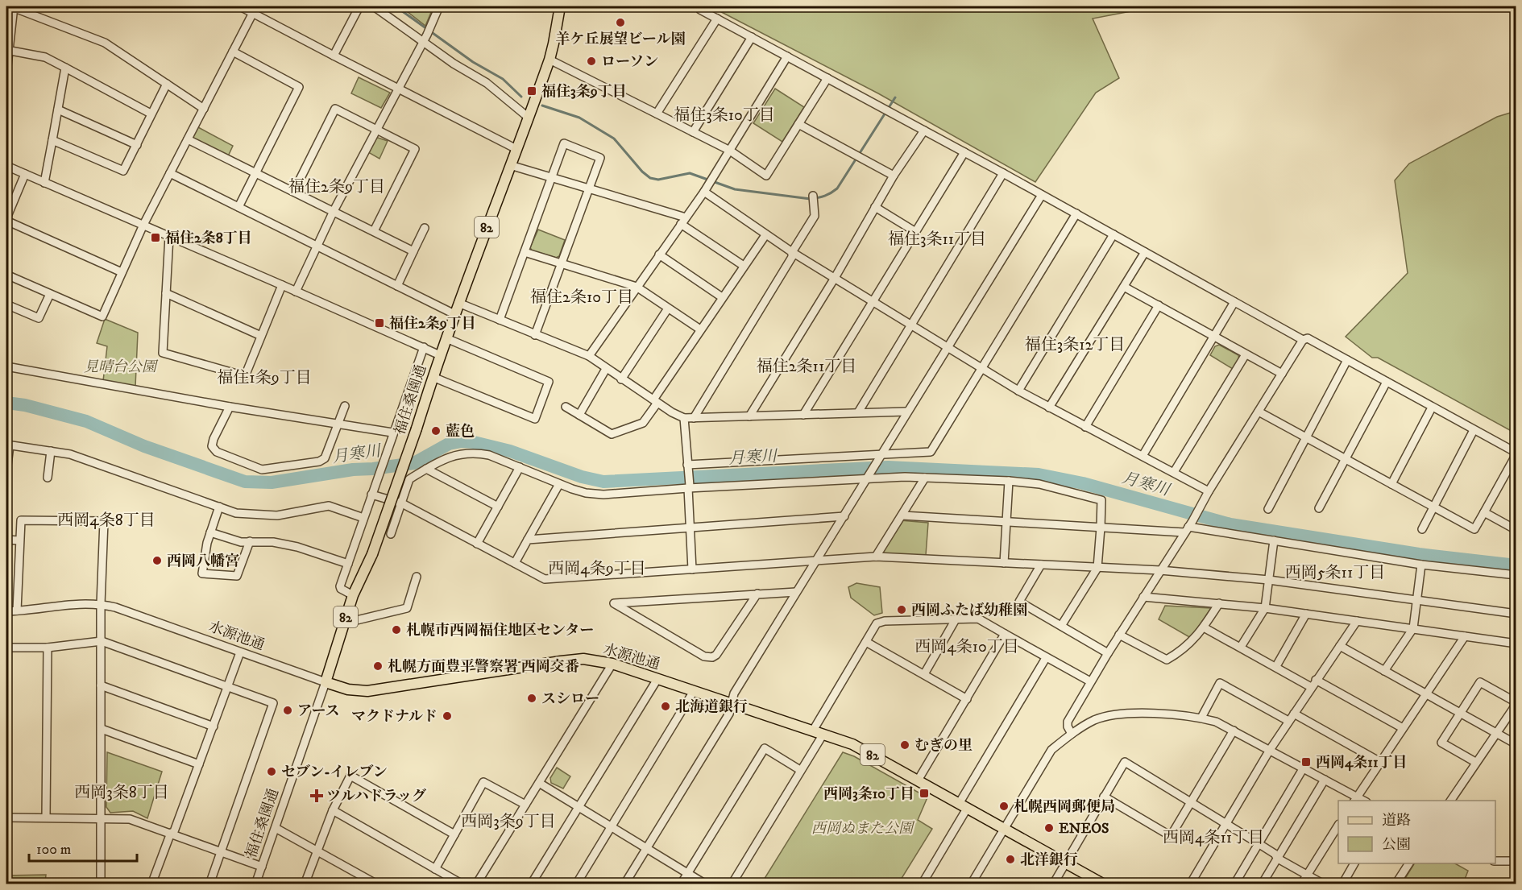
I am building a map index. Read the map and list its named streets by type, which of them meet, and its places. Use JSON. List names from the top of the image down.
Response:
{
  "streets": {
    "main road": ["82", "福住桑園通", "水源池通"]
  },
  "crossings": [
    ["福住桑園通", "水源池通"]
  ],
  "districts": [
    "福住3条10丁目",
    "福住2条9丁目",
    "福住3条11丁目",
    "福住2条10丁目",
    "福住3条12丁目",
    "福住2条11丁目",
    "福住1条9丁目",
    "西岡4条8丁目",
    "西岡4条9丁目",
    "西岡5条11丁目",
    "西岡4条10丁目",
    "西岡3条8丁目",
    "西岡3条9丁目",
    "西岡4条11丁目"
  ],
  "water": ["月寒川"],
  "parks": ["見晴台公園", "西岡ぬまた公園"],
  "places": {
    "other": [
      "羊ケ丘展望ビール園",
      "ローソン",
      "藍色",
      "西岡八幡宮",
      "西岡ふたば幼稚園",
      "札幌市西岡福住地区センター",
      "札幌方面豊平警察署 西岡交番",
      "スシロー",
      "北海道銀行",
      "アース",
      "マクドナルド",
      "むぎの里",
      "セブン-イレブン",
      "札幌西岡郵便局",
      "ENEOS",
      "北洋銀行"
    ],
    "transit": [
      "福住3条9丁目",
      "福住2条8丁目",
      "福住2条9丁目",
      "西岡4条11丁目",
      "西岡3条10丁目"
    ],
    "health": ["ツルハドラッグ"]
  },
  "legend": ["道路", "公園"],
  "scale_bar": "100 m"
}
